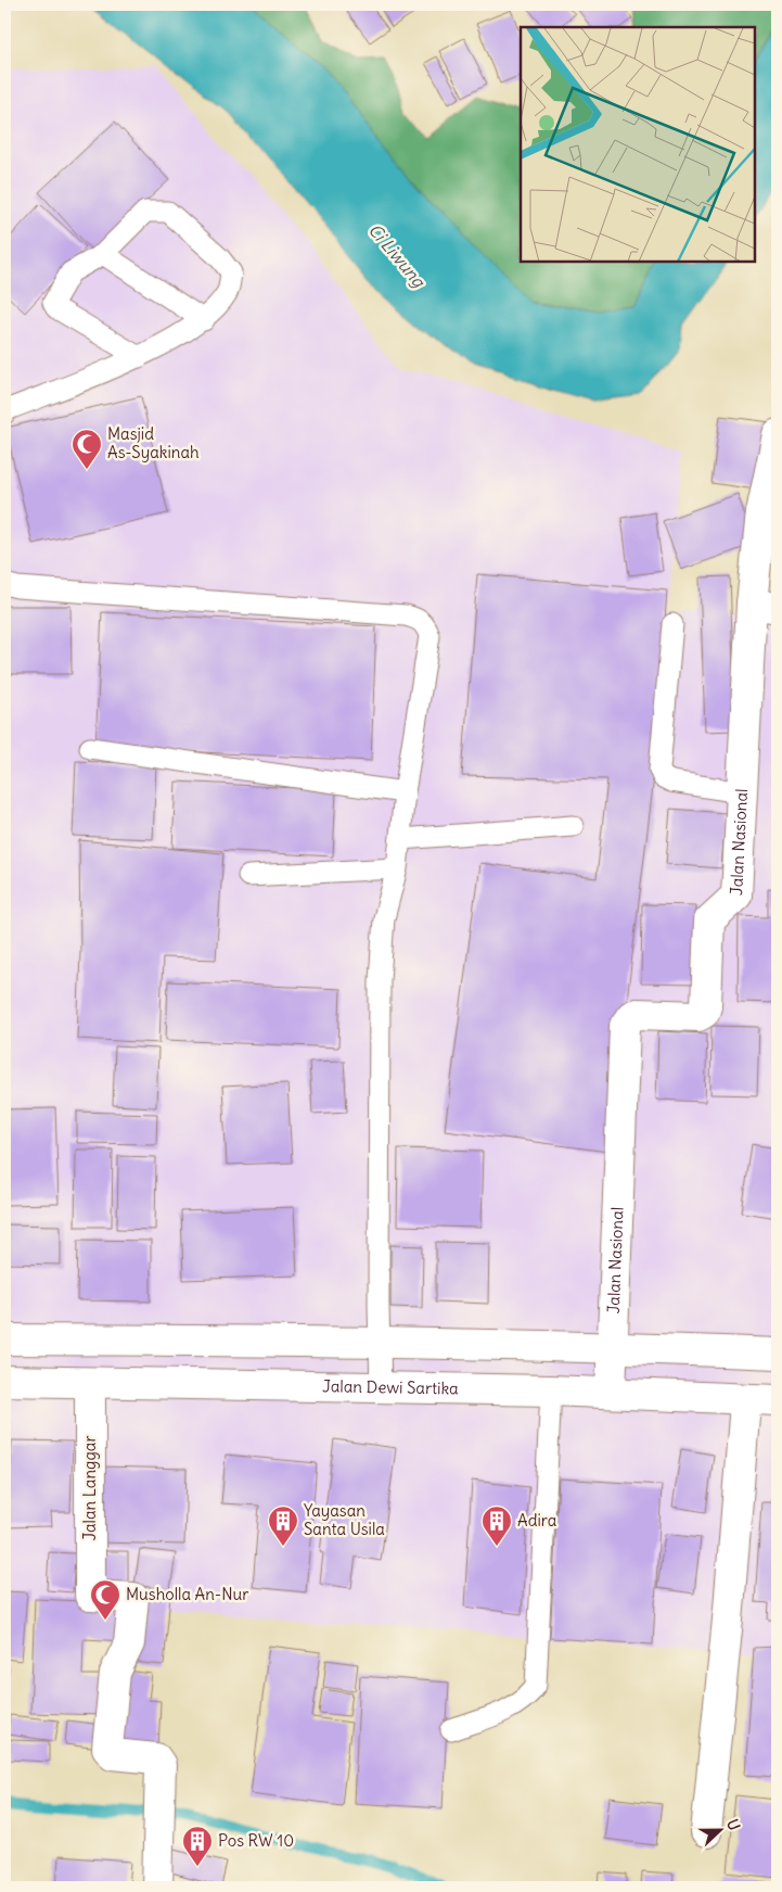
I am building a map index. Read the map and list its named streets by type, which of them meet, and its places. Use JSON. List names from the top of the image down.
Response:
{
  "streets": {
    "street": ["Jalan Nasional", "Jalan Dewi Sartika", "Jalan Langgar"]
  },
  "crossings": [
    ["Jalan Nasional", "Jalan Dewi Sartika"],
    ["Jalan Dewi Sartika", "Jalan Langgar"]
  ],
  "water": ["Ci Liwung"],
  "places": {
    "mosque": ["Masjid As-Syakinah", "Musholla An-Nur"],
    "building": ["Yayasan Santa Usila", "Adira", "Pos RW 10"]
  },
  "north": "right"
}
